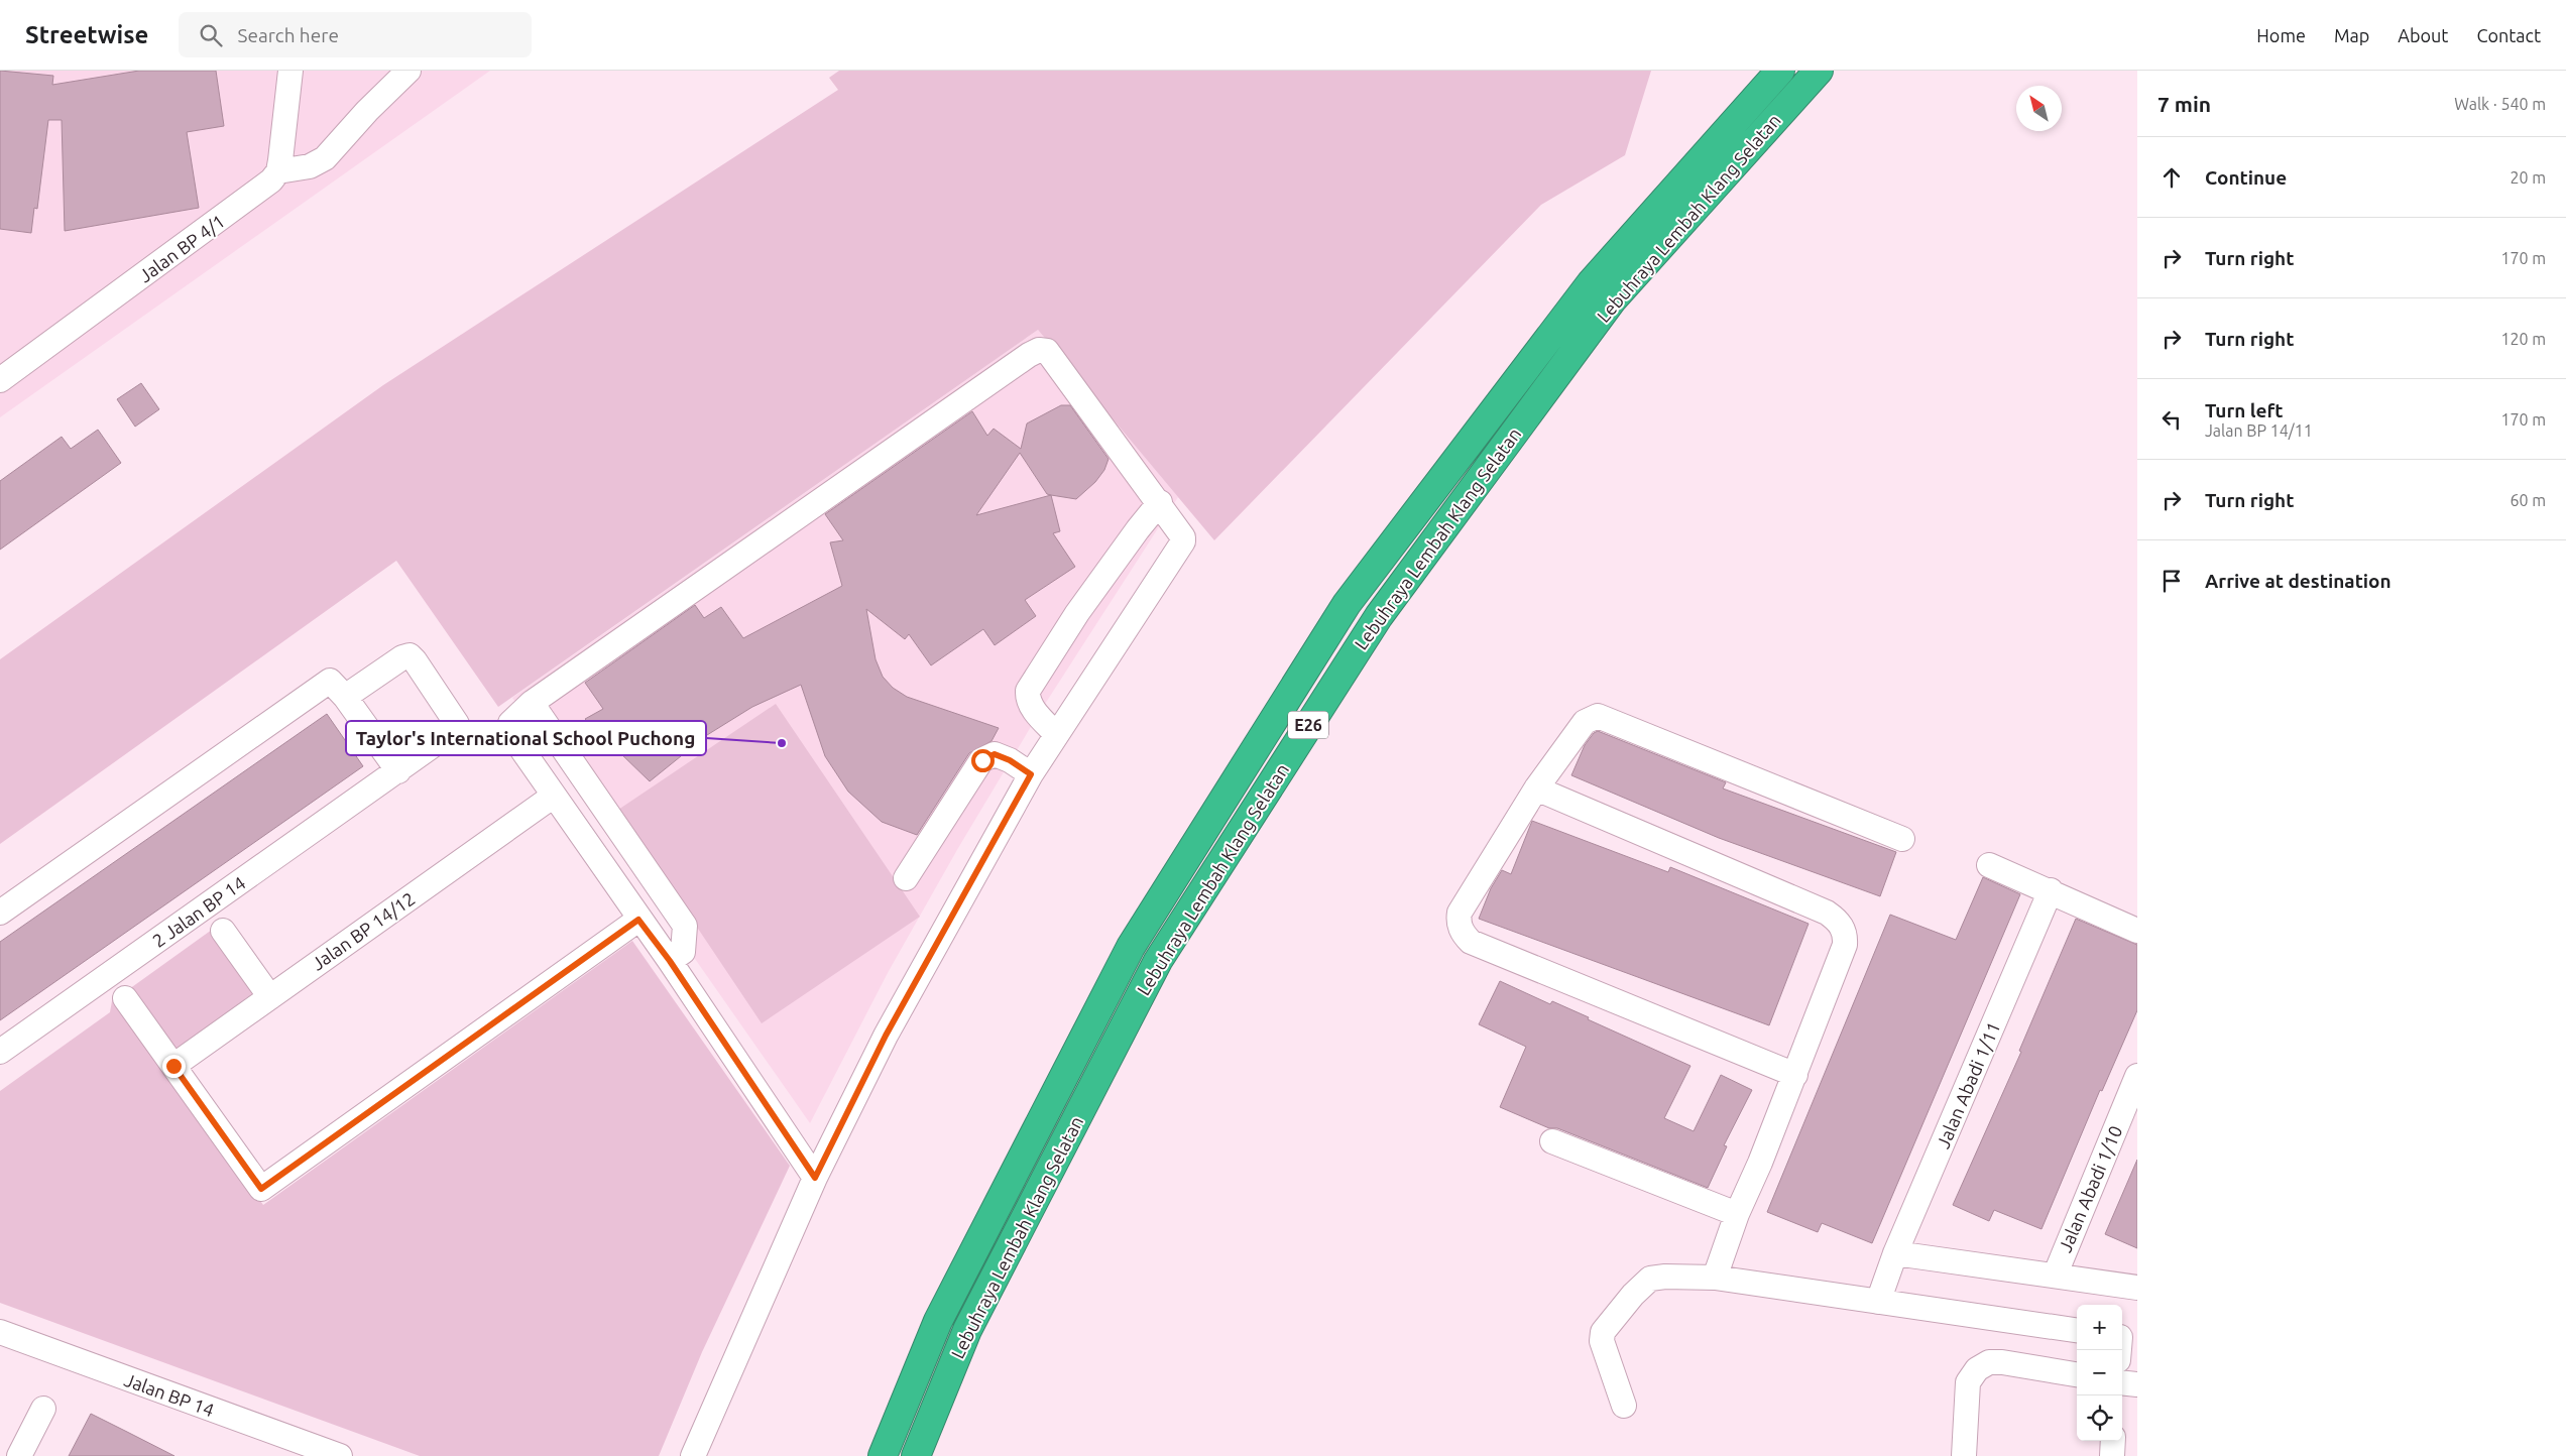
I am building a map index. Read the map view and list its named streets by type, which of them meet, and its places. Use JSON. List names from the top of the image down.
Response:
{
  "streets": {
    "highway": ["Lebuhraya Lembah Klang Selatan", "E26"],
    "street": [
      "Jalan BP 4/1",
      "2 Jalan BP 14",
      "Jalan BP 14/12",
      "Jalan Abadi 1/11",
      "Jalan Abadi 1/10",
      "Jalan BP 14"
    ]
  },
  "places": ["Taylor's International School Puchong"],
  "north": "top left",
  "page": {
    "header": "Streetwise",
    "search": "Search here",
    "nav": [
      "Home",
      "Map",
      "About",
      "Contact"
    ],
    "heading": ["7 min", "Walk · 540 m"],
    "list": [
      ["Continue", "20 m"],
      ["Turn right", "170 m"],
      ["Turn right", "120 m"],
      ["Turn left", "Jalan BP 14/11", "170 m"],
      ["Turn right", "60 m"],
      "Arrive at destination"
    ],
    "map_buttons": ["+", "−"]
  }
}
